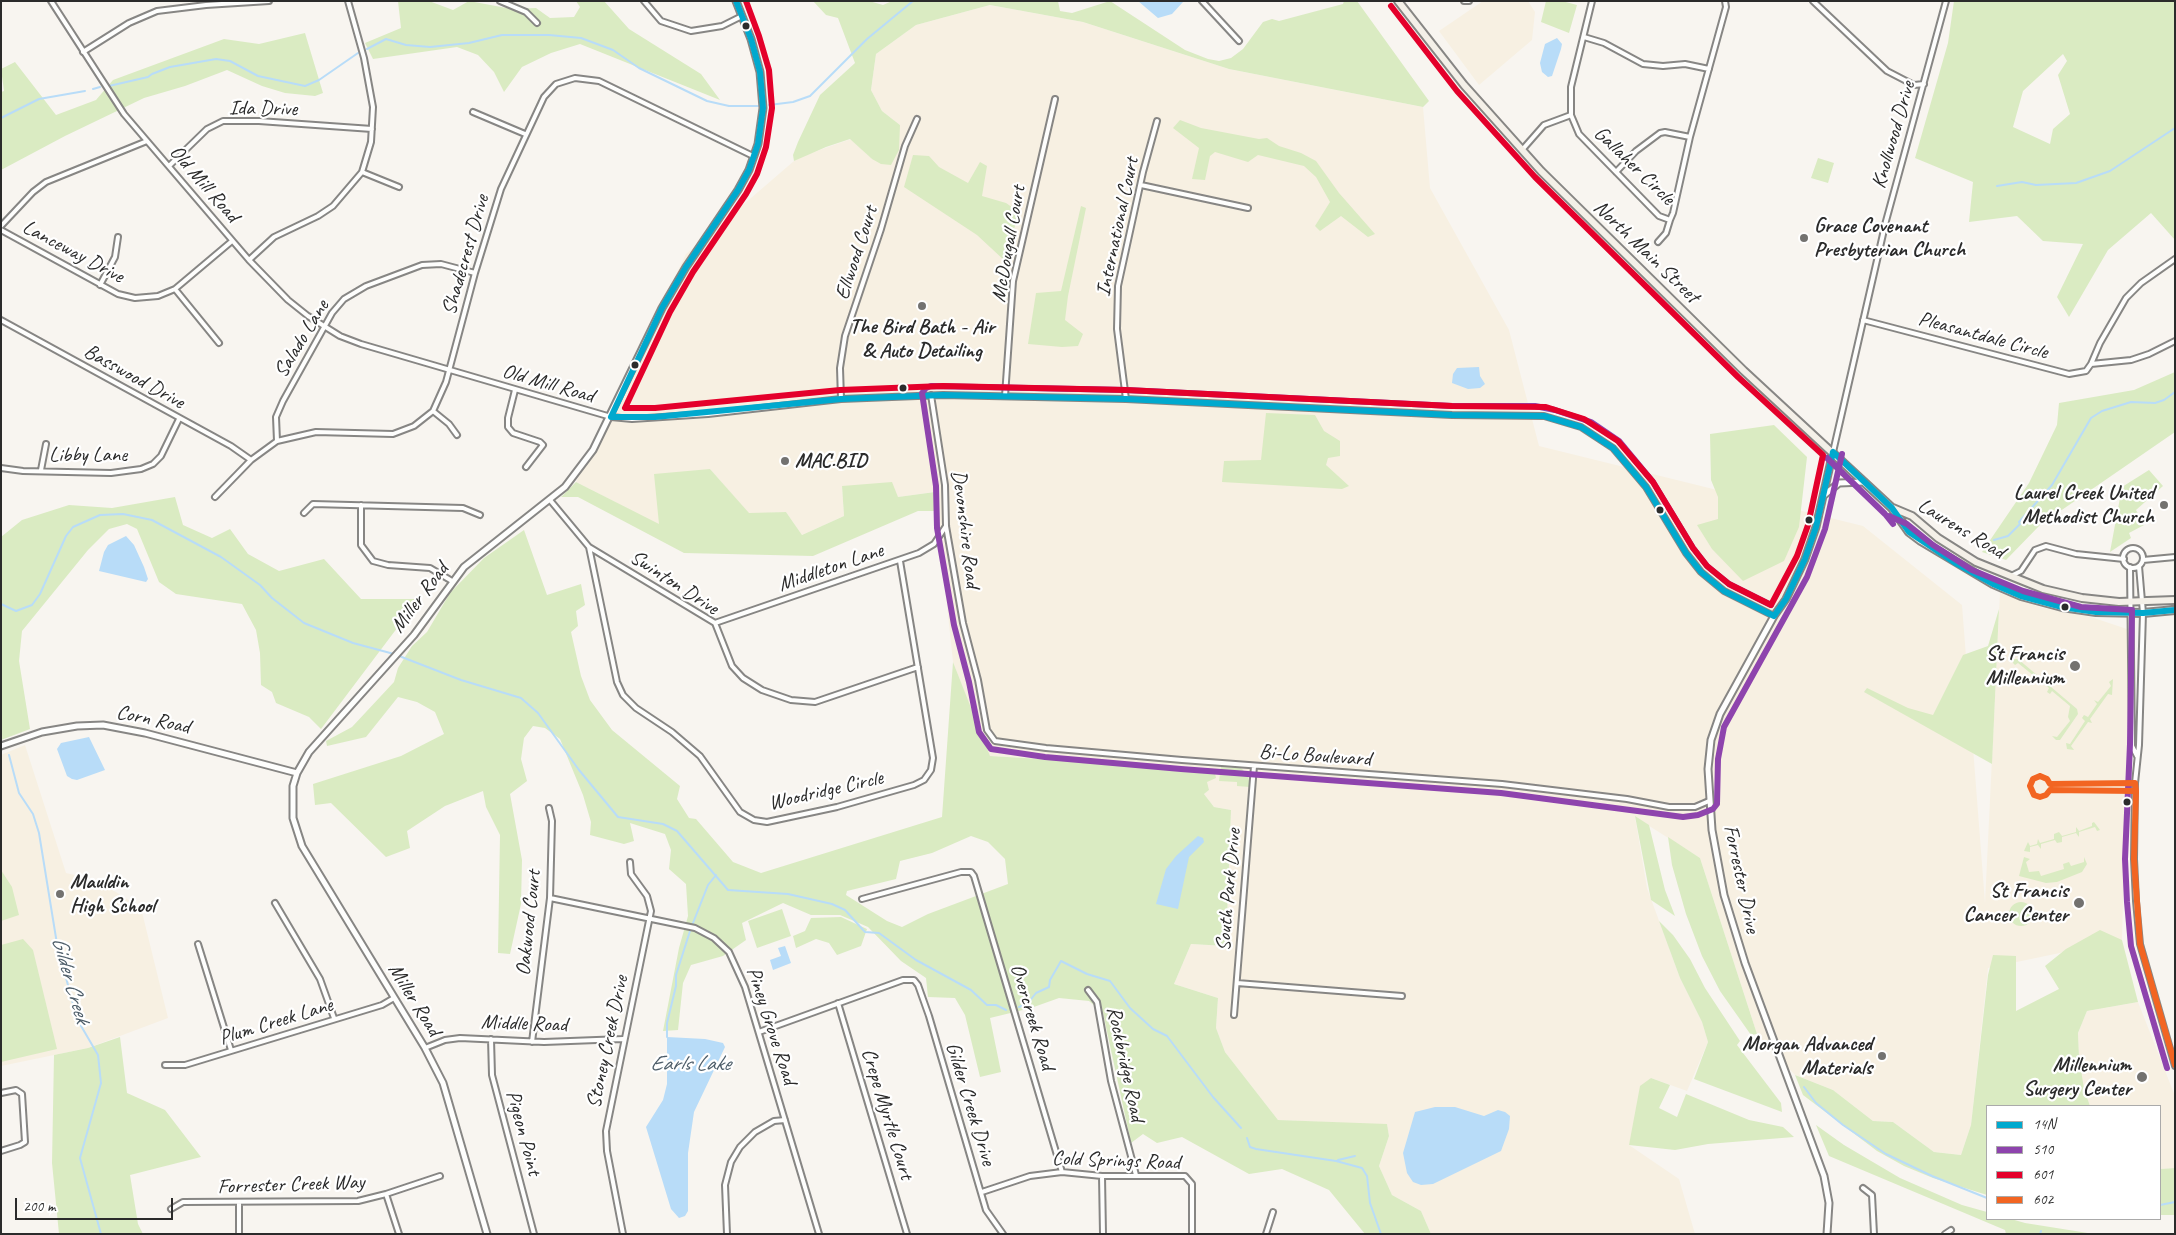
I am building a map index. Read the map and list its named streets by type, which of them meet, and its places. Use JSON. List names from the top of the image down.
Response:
{
  "streets": {
    "main road": ["North Main Street", "Laurens Road"],
    "street": [
      "Ida Drive",
      "Knollwood Drive",
      "Gallaher Circle",
      "Old Mill Road",
      "International Court",
      "McDougall Court",
      "Lanceway Drive",
      "Ellwood Court",
      "Shadecrest Drive",
      "Pleasantdale Circle",
      "Salado Lane",
      "Basswood Drive",
      "Libby Lane",
      "Devonshire Road",
      "Middleton Lane",
      "Swinton Drive",
      "Miller Road",
      "Corn Road",
      "Bi-Lo Boulevard",
      "Woodridge Circle",
      "Forrester Drive",
      "South Park Drive",
      "Oakwood Court",
      "Overcreek Road",
      "Plum Creek Lane",
      "Middle Road",
      "Piney Grove Road",
      "Stoney Creek Drive",
      "Rockbridge Road",
      "Gilder Creek Drive",
      "Crepe Myrtle Court",
      "Pigeon Point",
      "Cold Springs Road",
      "Forrester Creek Way"
    ]
  },
  "crossings": [
    ["Ida Drive", "Old Mill Road"],
    ["Knollwood Drive", "North Main Street"],
    ["Knollwood Drive", "Pleasantdale Circle"],
    ["Knollwood Drive", "Forrester Drive"],
    ["Old Mill Road", "International Court"],
    ["Old Mill Road", "McDougall Court"],
    ["Old Mill Road", "Lanceway Drive"],
    ["Old Mill Road", "Ellwood Court"],
    ["Old Mill Road", "Shadecrest Drive"],
    ["Old Mill Road", "Salado Lane"],
    ["Old Mill Road", "Devonshire Road"],
    ["Old Mill Road", "Miller Road"],
    ["Old Mill Road", "Forrester Drive"],
    ["North Main Street", "Laurens Road"],
    ["North Main Street", "Forrester Drive"],
    ["Shadecrest Drive", "Salado Lane"],
    ["Shadecrest Drive", "Miller Road"],
    ["Basswood Drive", "Libby Lane"],
    ["Devonshire Road", "Middleton Lane"],
    ["Devonshire Road", "Bi-Lo Boulevard"],
    ["Middleton Lane", "Swinton Drive"],
    ["Middleton Lane", "Woodridge Circle"],
    ["Swinton Drive", "Miller Road"],
    ["Swinton Drive", "Woodridge Circle"],
    ["Miller Road", "Corn Road"],
    ["Miller Road", "Plum Creek Lane"],
    ["Miller Road", "Middle Road"],
    ["Bi-Lo Boulevard", "Forrester Drive"],
    ["Bi-Lo Boulevard", "South Park Drive"],
    ["Oakwood Court", "Middle Road"],
    ["Oakwood Court", "Piney Grove Road"],
    ["Overcreek Road", "Cold Springs Road"],
    ["Middle Road", "Stoney Creek Drive"],
    ["Middle Road", "Pigeon Point"],
    ["Piney Grove Road", "Stoney Creek Drive"],
    ["Rockbridge Road", "Cold Springs Road"],
    ["Gilder Creek Drive", "Crepe Myrtle Court"],
    ["Gilder Creek Drive", "Cold Springs Road"]
  ],
  "water": ["Gilder Creek", "Earls Lake"],
  "places": [
    "Grace Covenant Presbyterian Church",
    "The Bird Bath - Air & Auto Detailing",
    "MAC.BID",
    "Laurel Creek United Methodist Church",
    "St Francis Millennium",
    "Mauldin High School",
    "St Francis Cancer Center",
    "Morgan Advanced Materials",
    "Millennium Surgery Center"
  ],
  "lines": [
    "transit line 14N",
    "transit line 601",
    "transit line 510",
    "transit line 602"
  ],
  "legend": [
    "14N",
    "510",
    "601",
    "602"
  ],
  "scale_bar": "200 m"
}
